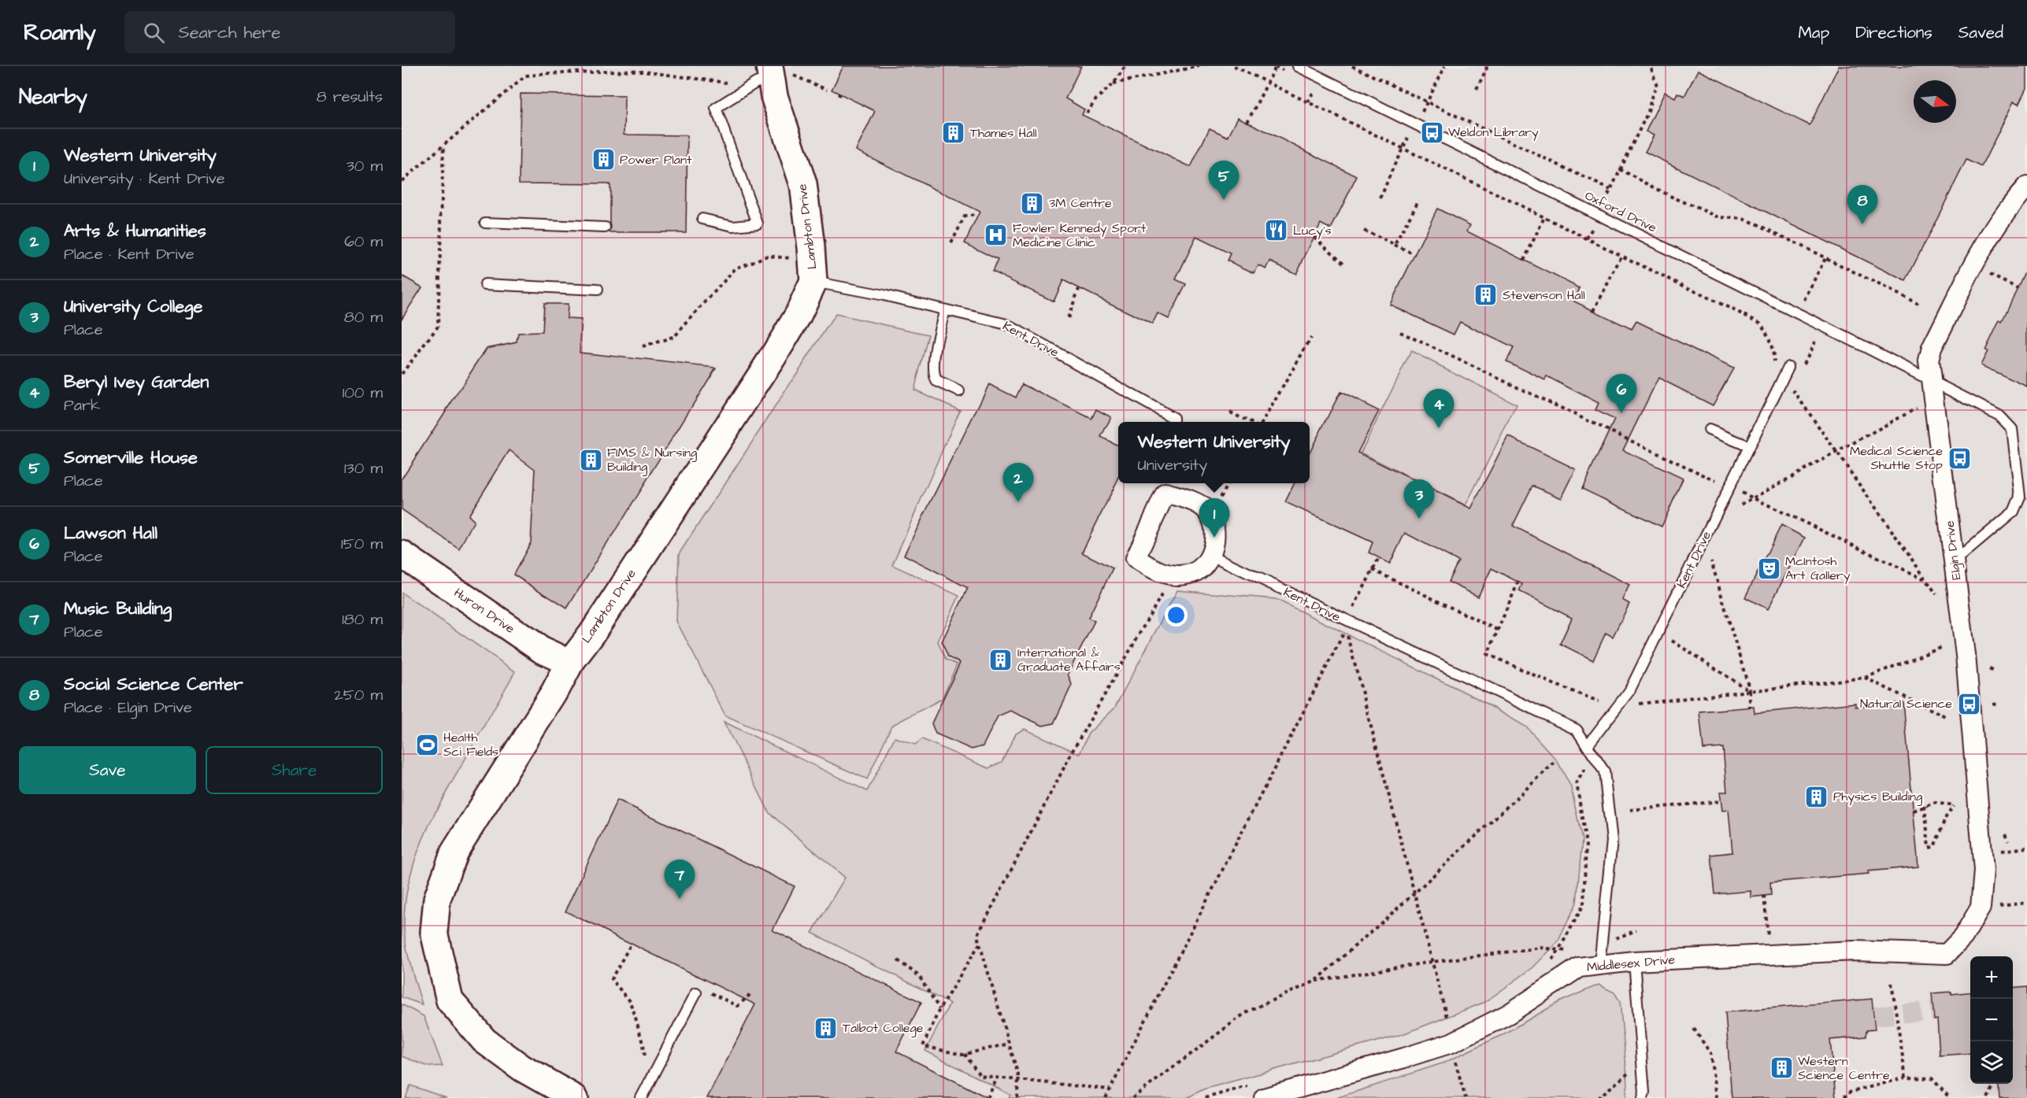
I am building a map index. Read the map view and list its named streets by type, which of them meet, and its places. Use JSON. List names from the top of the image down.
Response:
{
  "streets": {
    "street": [
      "Lambton Drive",
      "Elgin Drive",
      "Huron Drive",
      "Middlesex Drive"
    ],
    "lane": ["Oxford Drive", "Kent Drive"]
  },
  "crossings": [
    ["Oxford Drive", "Elgin Drive"],
    ["Lambton Drive", "Kent Drive"],
    ["Lambton Drive", "Huron Drive"],
    ["Kent Drive", "Middlesex Drive"],
    ["Elgin Drive", "Middlesex Drive"]
  ],
  "places": {
    "bus stop": ["Weldon Library", "Medical Science Shuttle Stop", "Natural Science"],
    "building": [
      "Thames Hall",
      "Power Plant",
      "3M Centre",
      "Stevenson Hall",
      "FIMS & Nursing Building",
      "International & Graduate Affairs",
      "Physics Building",
      "Talbot College",
      "Western Science Centre"
    ],
    "restaurant": ["Lucy's"],
    "hospital": ["Fowler Kennedy Sport Medicine Clinic"],
    "theatre": ["McIntosh Art Gallery"],
    "sports": ["Health Sci Fields"]
  },
  "north": "right",
  "page": {
    "header": "Roamly",
    "search": "Search here",
    "nav": ["Map", "Directions", "Saved"],
    "heading": ["Nearby", "8 results"],
    "list": [
      {
        "mark": "1",
        "name": "Western University",
        "note": "University · Kent Drive",
        "value": "30 m"
      },
      {
        "mark": "2",
        "name": "Arts & Humanities",
        "note": "Place · Kent Drive",
        "value": "60 m"
      },
      {
        "mark": "3",
        "name": "University College",
        "note": "Place",
        "value": "80 m"
      },
      {
        "mark": "4",
        "name": "Beryl Ivey Garden",
        "note": "Park",
        "value": "100 m"
      },
      {
        "mark": "5",
        "name": "Somerville House",
        "note": "Place",
        "value": "130 m"
      },
      {
        "mark": "6",
        "name": "Lawson Hall",
        "note": "Place",
        "value": "150 m"
      },
      {
        "mark": "7",
        "name": "Music Building",
        "note": "Place",
        "value": "180 m"
      },
      {
        "mark": "8",
        "name": "Social Science Center",
        "note": "Place · Elgin Drive",
        "value": "250 m"
      }
    ],
    "pins": [
      "5",
      "8",
      "6",
      "4",
      "2",
      "3",
      "1",
      "7"
    ],
    "popup": ["Western University", "University"],
    "buttons": ["Save", "Share"],
    "map_buttons": ["+", "−"]
  }
}
